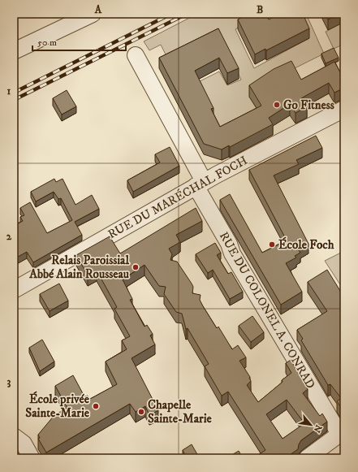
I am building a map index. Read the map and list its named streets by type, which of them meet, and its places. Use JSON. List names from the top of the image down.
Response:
{
  "streets": {
    "street": ["RUE DU MARÉCHAL FOCH", "RUE DU COLONEL A. CONRAD"]
  },
  "crossings": [
    ["RUE DU MARÉCHAL FOCH", "RUE DU COLONEL A. CONRAD"]
  ],
  "places": [
    "Go Fitness",
    "École Foch",
    "Relais Paroissial Abbé Alain Rousseau",
    "École privée Sainte-Marie",
    "Chapelle Sainte-Marie"
  ],
  "scale_bar": "50 m",
  "north": "bottom right",
  "grid": {
    "columns": ["A", "B"],
    "rows": ["1", "2", "3"]
  }
}
